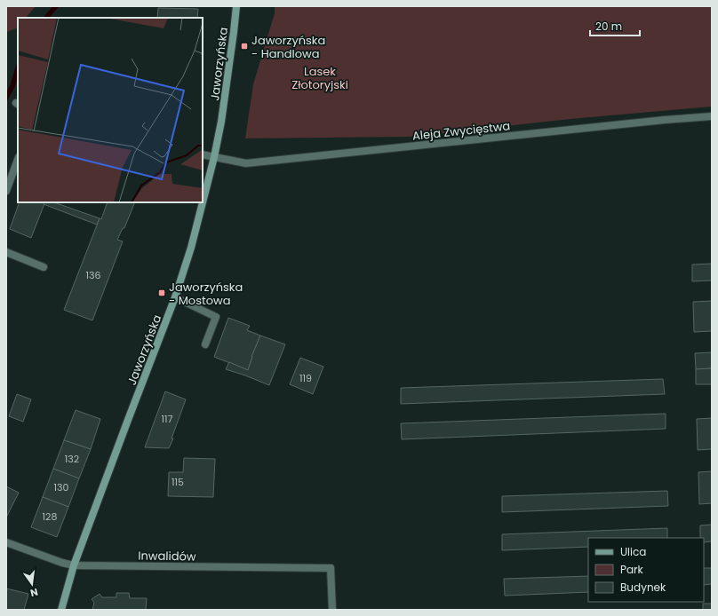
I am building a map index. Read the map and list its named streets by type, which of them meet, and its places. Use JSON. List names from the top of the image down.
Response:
{
  "streets": {
    "street": ["Jaworzyńska", "Aleja Zwycięstwa", "Inwalidów"]
  },
  "crossings": [
    ["Jaworzyńska", "Aleja Zwycięstwa"],
    ["Jaworzyńska", "Inwalidów"]
  ],
  "parks": ["Lasek Złotoryjski"],
  "places": {
    "transit": ["Jaworzyńska - Handlowa", "Jaworzyńska - Mostowa"]
  },
  "house_numbers": [
    "136",
    "119",
    "117",
    "132",
    "115",
    "130",
    "128"
  ],
  "legend": ["Ulica", "Park", "Budynek"],
  "scale_bar": "20 m",
  "north": "bottom"
}
